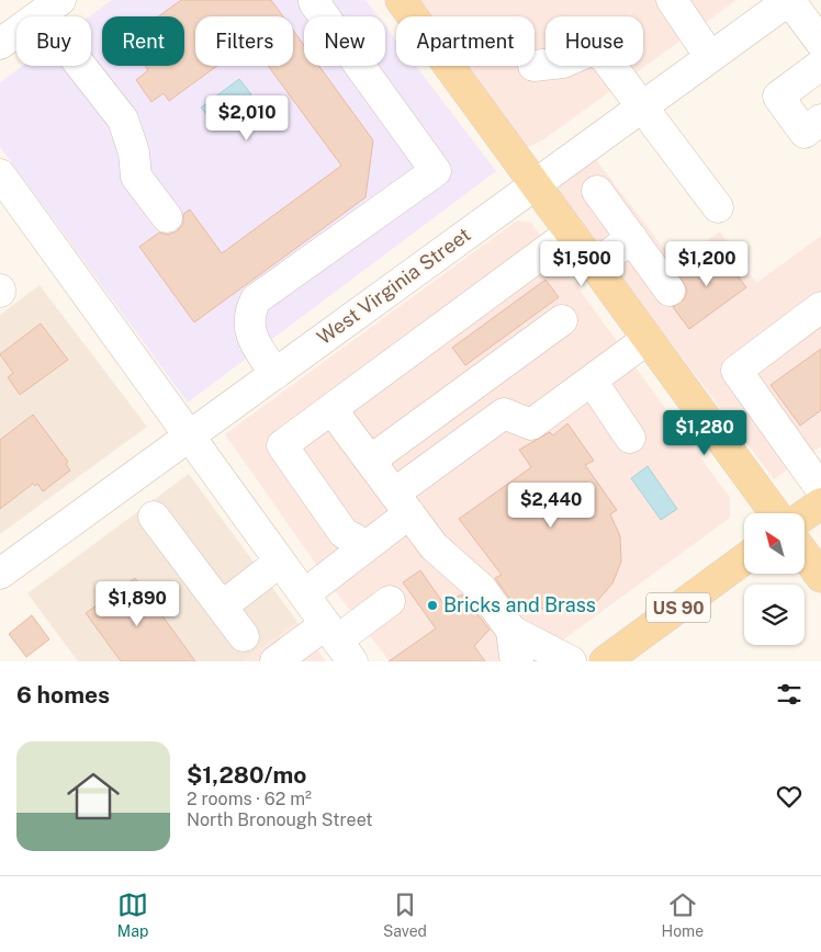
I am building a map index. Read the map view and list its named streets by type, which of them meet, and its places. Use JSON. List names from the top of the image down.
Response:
{
  "streets": {
    "main road": ["US 90"],
    "street": ["West Virginia Street"]
  },
  "places": ["Bricks and Brass"],
  "north": "top left",
  "page": {
    "chip": [
      "Buy",
      "Rent",
      "Filters",
      "New",
      "Apartment",
      "House"
    ],
    "price": [
      "$2,010",
      "$1,500",
      "$1,200",
      "$1,280",
      "$2,440",
      "$1,890"
    ],
    "heading": "6 homes",
    "list": [
      {
        "name": "$1,280/mo",
        "note": "2 rooms · 62 m² · North Bronough Street"
      }
    ],
    "tabs": ["Map", "Saved", "Home"]
  }
}
